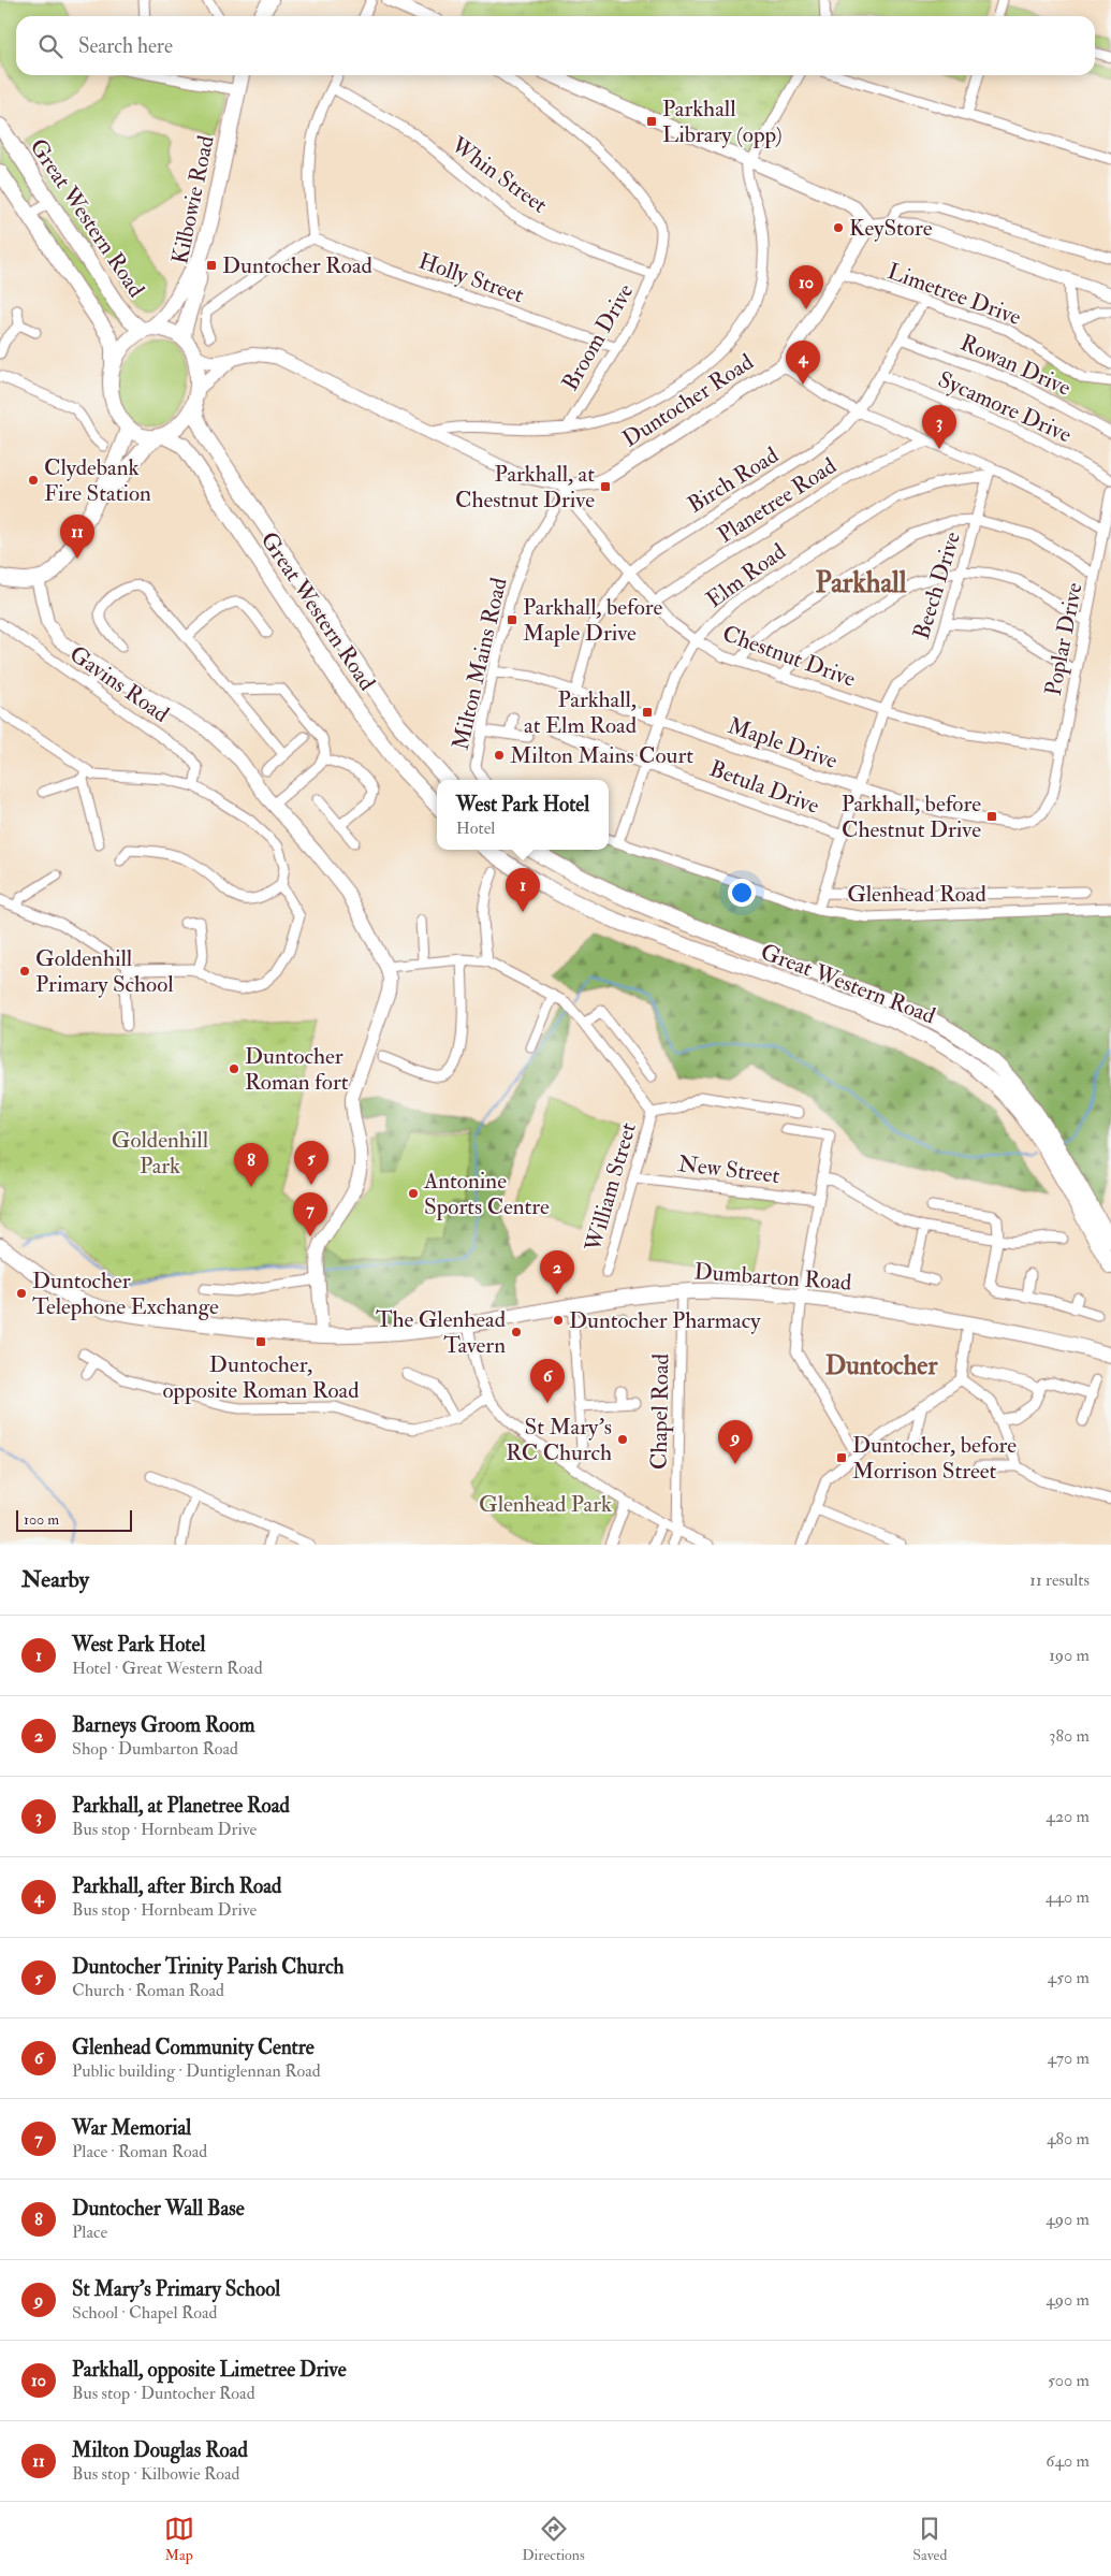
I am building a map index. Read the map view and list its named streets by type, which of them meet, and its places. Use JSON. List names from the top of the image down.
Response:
{
  "streets": {
    "main road": ["Kilbowie Road", "Great Western Road", "Dumbarton Road"],
    "street": [
      "Whin Street",
      "Holly Street",
      "Limetree Drive",
      "Broom Drive",
      "Rowan Drive",
      "Duntocher Road",
      "Sycamore Drive",
      "Birch Road",
      "Planetree Road",
      "Elm Road",
      "Beech Drive",
      "Poplar Drive",
      "Chestnut Drive",
      "Milton Mains Road",
      "Gavins Road",
      "Maple Drive",
      "Betula Drive",
      "Glenhead Road",
      "New Street",
      "William Street",
      "Chapel Road"
    ]
  },
  "crossings": [
    ["Whin Street", "Broom Drive"],
    ["Kilbowie Road", "Great Western Road"],
    ["Kilbowie Road", "Duntocher Road"],
    ["Great Western Road", "Duntocher Road"],
    ["Holly Street", "Broom Drive"],
    ["Limetree Drive", "Duntocher Road"],
    ["Limetree Drive", "Birch Road"],
    ["Broom Drive", "Duntocher Road"],
    ["Rowan Drive", "Birch Road"],
    ["Duntocher Road", "Chestnut Drive"],
    ["Duntocher Road", "Milton Mains Road"],
    ["Sycamore Drive", "Birch Road"],
    ["Birch Road", "Chestnut Drive"],
    ["Birch Road", "Maple Drive"],
    ["Planetree Road", "Chestnut Drive"],
    ["Elm Road", "Beech Drive"],
    ["Elm Road", "Chestnut Drive"],
    ["Elm Road", "Maple Drive"],
    ["Elm Road", "Betula Drive"],
    ["Elm Road", "Glenhead Road"],
    ["Beech Drive", "Chestnut Drive"],
    ["Beech Drive", "Maple Drive"],
    ["Beech Drive", "Betula Drive"],
    ["Beech Drive", "Glenhead Road"],
    ["Poplar Drive", "Chestnut Drive"],
    ["Poplar Drive", "Maple Drive"],
    ["Chestnut Drive", "Milton Mains Road"],
    ["Milton Mains Road", "Maple Drive"],
    ["New Street", "William Street"],
    ["Dumbarton Road", "Chapel Road"]
  ],
  "districts": ["Parkhall", "Duntocher"],
  "parks": ["Goldenhill Park", "Glenhead Park"],
  "places": {
    "transit": [
      "Parkhall Library (opp)",
      "Duntocher Road",
      "Parkhall, at Chestnut Drive",
      "Parkhall, before Maple Drive",
      "Parkhall, at Elm Road",
      "Parkhall, before Chestnut Drive",
      "Duntocher, opposite Roman Road",
      "Duntocher, before Morrison Street"
    ],
    "other": [
      "KeyStore",
      "Clydebank Fire Station",
      "Milton Mains Court",
      "Goldenhill Primary School",
      "Duntocher Roman fort",
      "Antonine Sports Centre",
      "Duntocher Telephone Exchange",
      "Duntocher Pharmacy",
      "The Glenhead Tavern",
      "St Mary's RC Church"
    ]
  },
  "scale_bar": "100 m",
  "page": {
    "search": "Search here",
    "pins": [
      "10",
      "4",
      "3",
      "11",
      "1",
      "5",
      "8",
      "7",
      "2",
      "6",
      "9"
    ],
    "popup": ["West Park Hotel", "Hotel"],
    "scale": "100 m",
    "heading": ["Nearby", "11 results"],
    "list": [
      {
        "mark": "1",
        "name": "West Park Hotel",
        "note": "Hotel · Great Western Road",
        "value": "190 m"
      },
      {
        "mark": "2",
        "name": "Barneys Groom Room",
        "note": "Shop · Dumbarton Road",
        "value": "380 m"
      },
      {
        "mark": "3",
        "name": "Parkhall, at Planetree Road",
        "note": "Bus stop · Hornbeam Drive",
        "value": "420 m"
      },
      {
        "mark": "4",
        "name": "Parkhall, after Birch Road",
        "note": "Bus stop · Hornbeam Drive",
        "value": "440 m"
      },
      {
        "mark": "5",
        "name": "Duntocher Trinity Parish Church",
        "note": "Church · Roman Road",
        "value": "450 m"
      },
      {
        "mark": "6",
        "name": "Glenhead Community Centre",
        "note": "Public building · Duntiglennan Road",
        "value": "470 m"
      },
      {
        "mark": "7",
        "name": "War Memorial",
        "note": "Place · Roman Road",
        "value": "480 m"
      },
      {
        "mark": "8",
        "name": "Duntocher Wall Base",
        "note": "Place",
        "value": "490 m"
      },
      {
        "mark": "9",
        "name": "St Mary's Primary School",
        "note": "School · Chapel Road",
        "value": "490 m"
      },
      {
        "mark": "10",
        "name": "Parkhall, opposite Limetree Drive",
        "note": "Bus stop · Duntocher Road",
        "value": "500 m"
      },
      {
        "mark": "11",
        "name": "Milton Douglas Road",
        "note": "Bus stop · Kilbowie Road",
        "value": "640 m"
      }
    ],
    "nav": ["Map", "Directions", "Saved"]
  }
}
